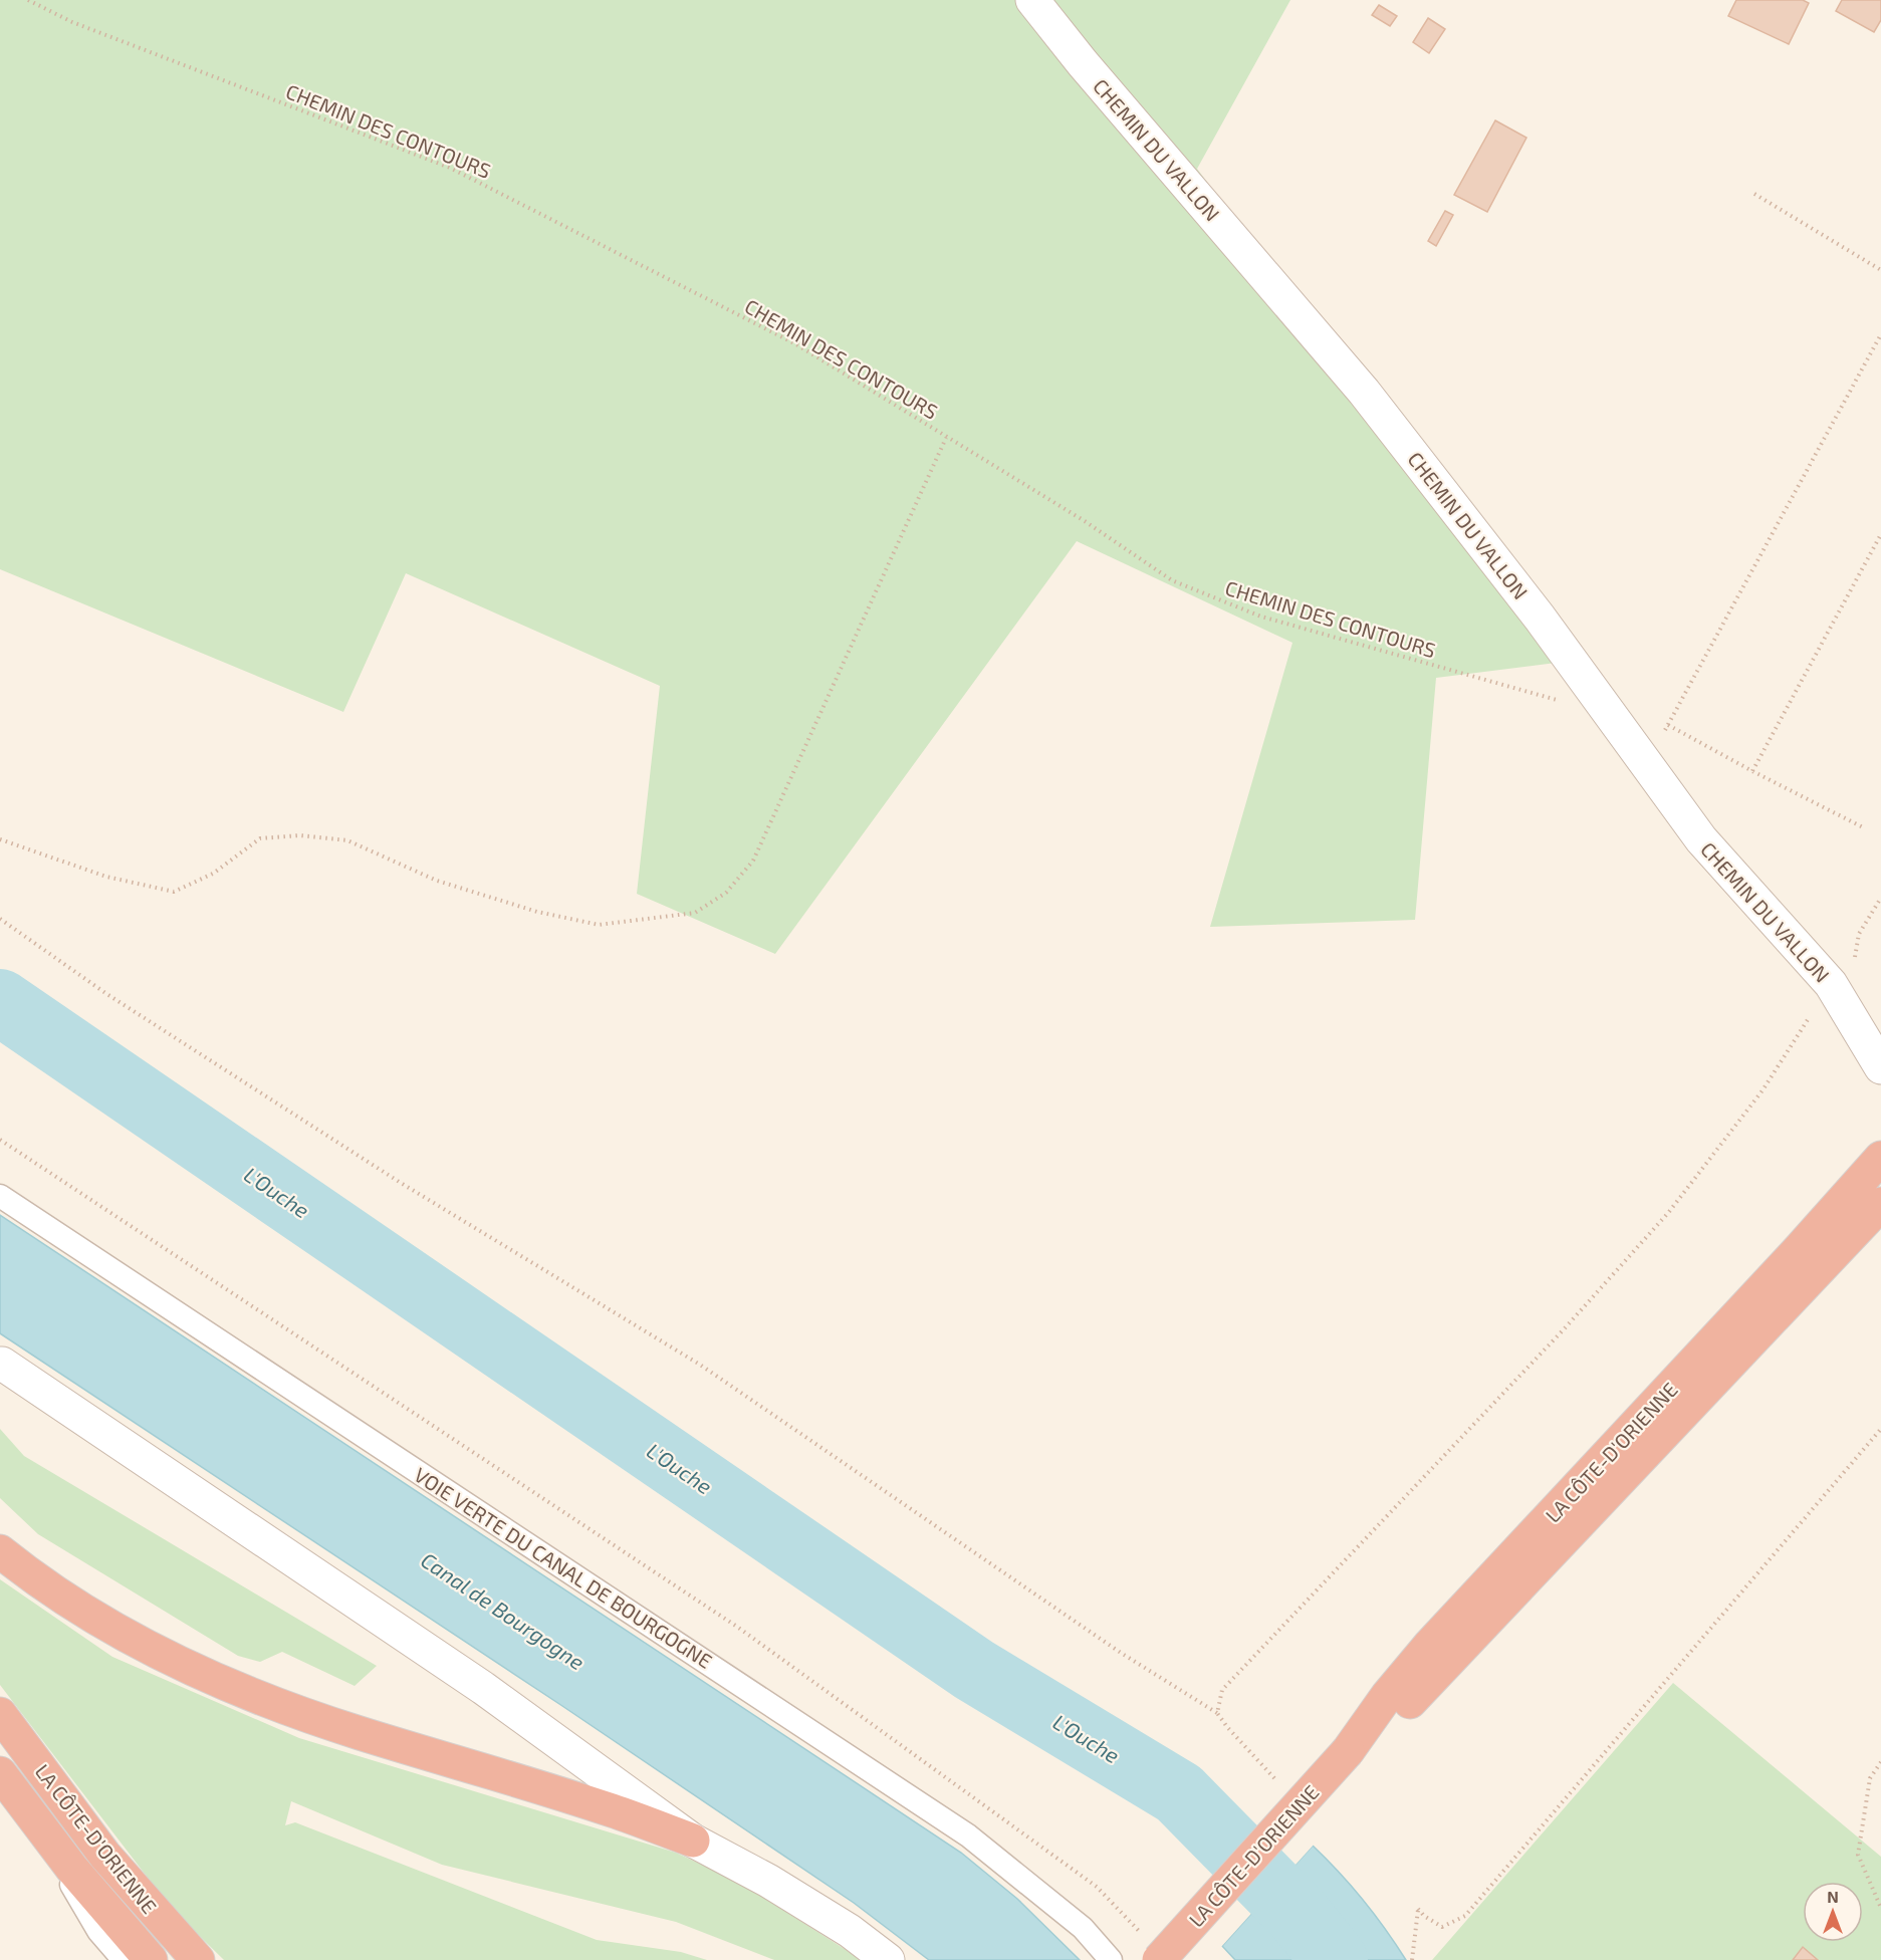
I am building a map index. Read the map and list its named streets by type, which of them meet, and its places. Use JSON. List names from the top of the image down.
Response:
{
  "streets": {
    "highway": ["LA CÔTE-D'ORIENNE"],
    "street": ["CHEMIN DU VALLON"],
    "lane": ["VOIE VERTE DU CANAL DE BOURGOGNE"],
    "path": ["CHEMIN DES CONTOURS"]
  },
  "crossings": [
    ["CHEMIN DES CONTOURS", "CHEMIN DU VALLON"]
  ],
  "water": ["L'Ouche", "Canal de Bourgogne"],
  "north": "top"
}
